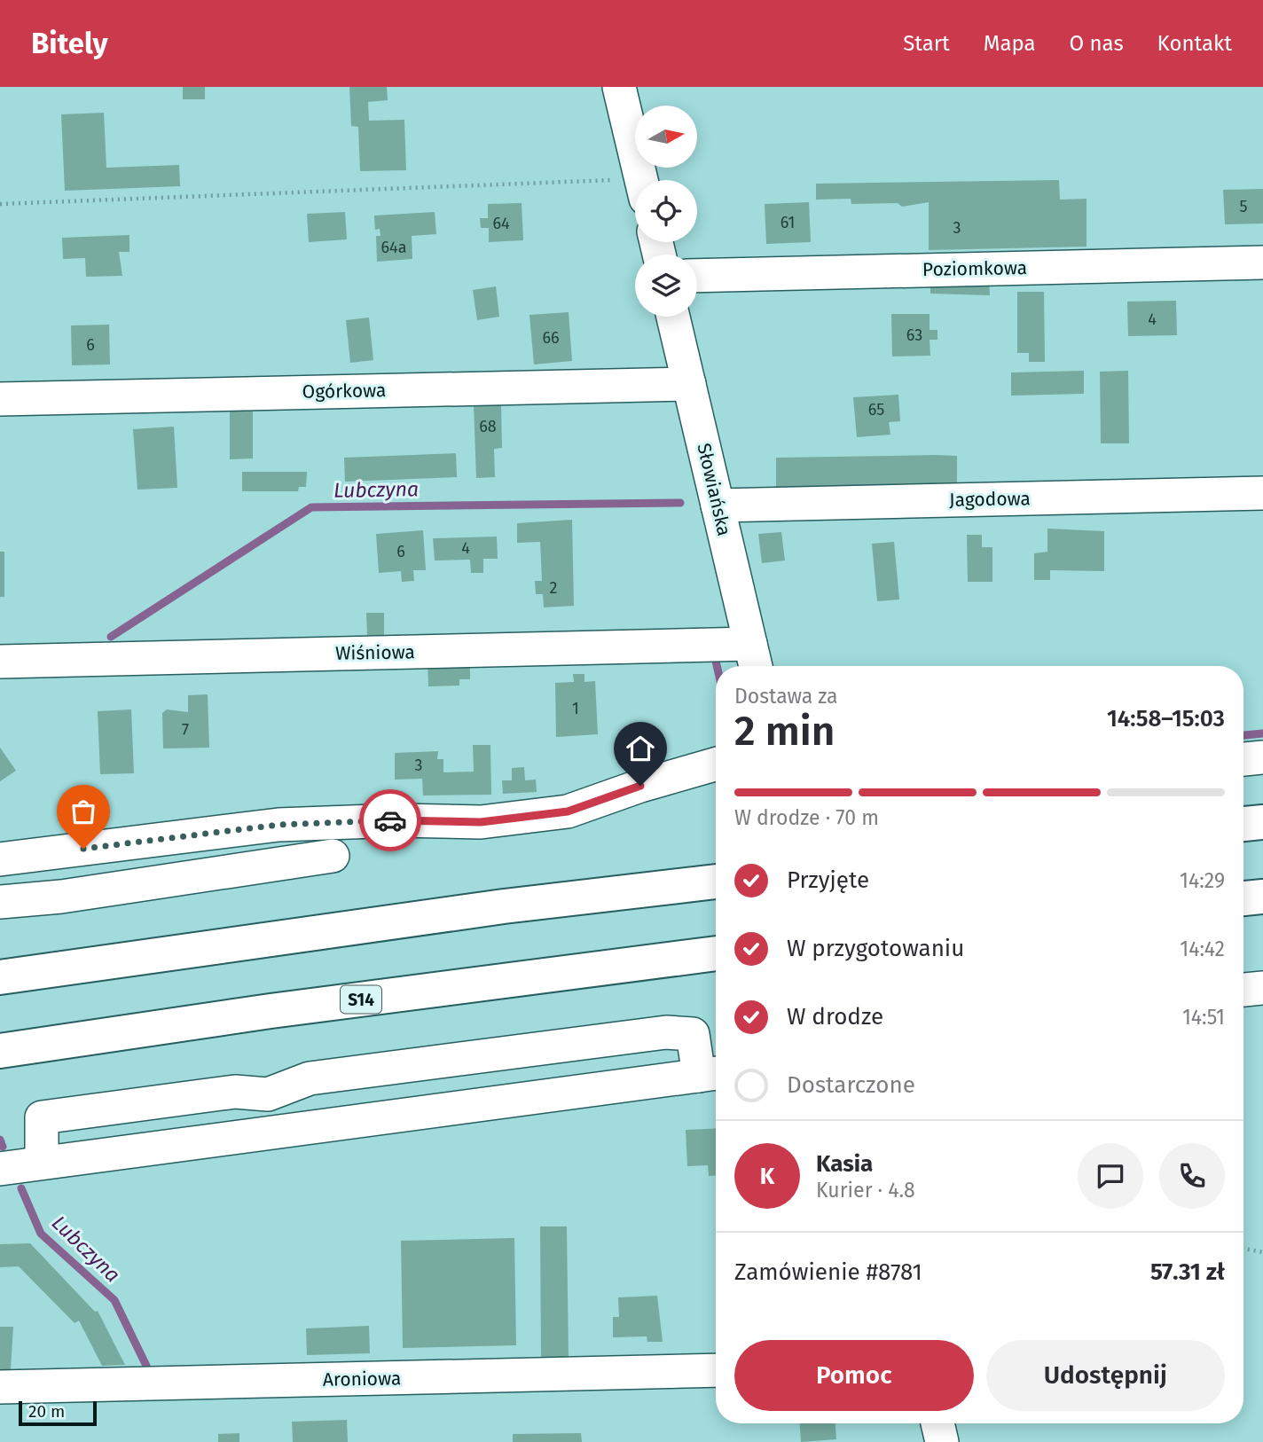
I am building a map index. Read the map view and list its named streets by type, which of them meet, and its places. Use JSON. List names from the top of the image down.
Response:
{
  "streets": {
    "highway": ["S14"],
    "street": [
      "Poziomkowa",
      "Ogórkowa",
      "Słowiańska",
      "Jagodowa",
      "Wiśniowa",
      "Aroniowa"
    ]
  },
  "crossings": [
    ["Ogórkowa", "Słowiańska"],
    ["Słowiańska", "Jagodowa"],
    ["Słowiańska", "Wiśniowa"]
  ],
  "water": ["Lubczyna"],
  "house_numbers": [
    "5",
    "61",
    "64",
    "3",
    "64a",
    "4",
    "63",
    "66",
    "6",
    "65",
    "68",
    "4",
    "6",
    "2",
    "1",
    "7",
    "3"
  ],
  "scale_bar": "20 m",
  "north": "right",
  "page": {
    "header": "Bitely",
    "nav": [
      "Start",
      "Mapa",
      "O nas",
      "Kontakt"
    ],
    "heading": ["2 min", "Dostawa za", "14:58–15:03"],
    "panel": [
      "Kasia",
      "Kurier · 4.8",
      "Zamówienie #8781",
      "57.31 zł"
    ],
    "bar": "W drodze · 70 m",
    "list": [
      ["Przyjęte", "14:29"],
      ["W przygotowaniu", "14:42"],
      ["W drodze", "14:51"],
      "Dostarczone"
    ],
    "round": "K",
    "buttons": ["Pomoc", "Udostępnij"],
    "scale": "20 m"
  }
}
